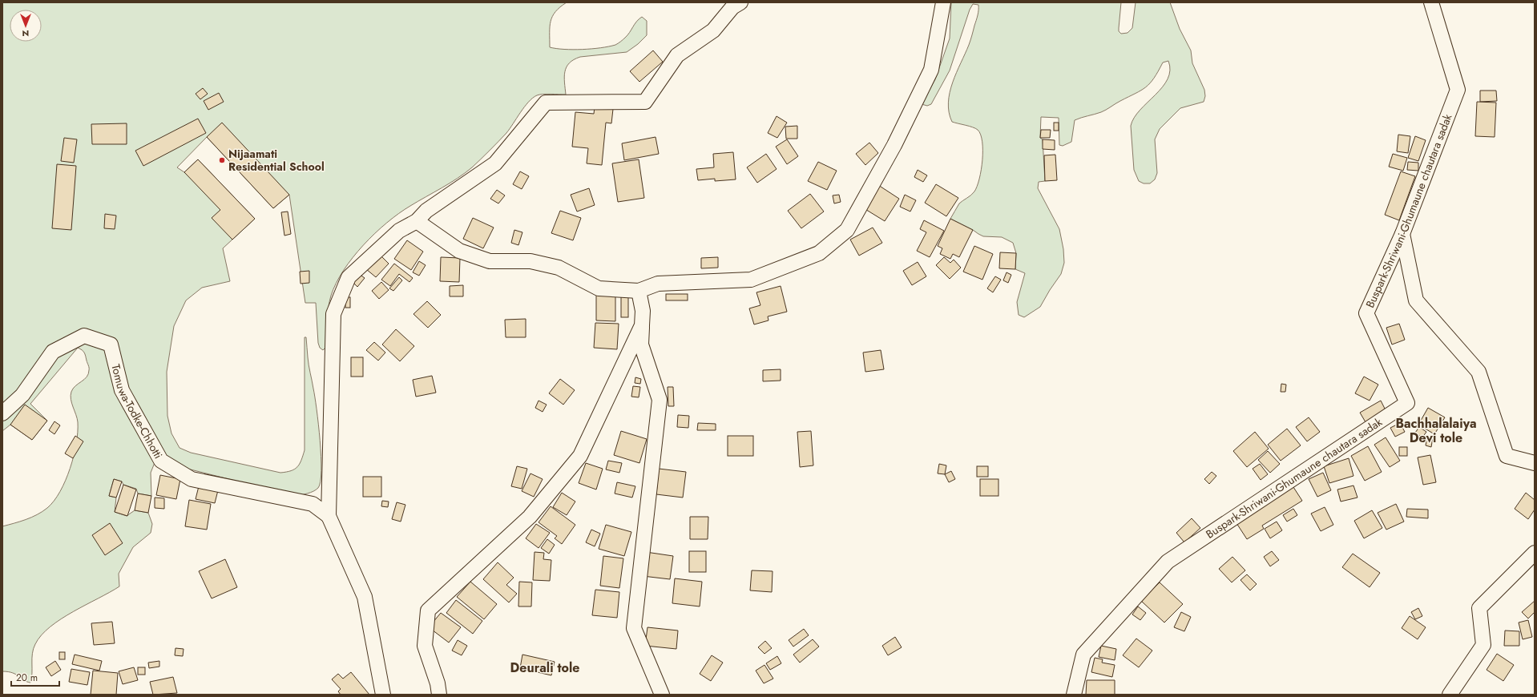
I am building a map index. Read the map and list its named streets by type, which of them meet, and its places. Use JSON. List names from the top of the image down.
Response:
{
  "streets": {
    "street": ["Buspark-Shriwani-Ghumaune chautara sadak", "Tomuwa-Todke-Chhotti"]
  },
  "districts": ["Bachhalalaiya Devi tole", "Deurali tole"],
  "places": ["Nijaamati Residential School"],
  "scale_bar": "20 m",
  "north": "bottom"
}
